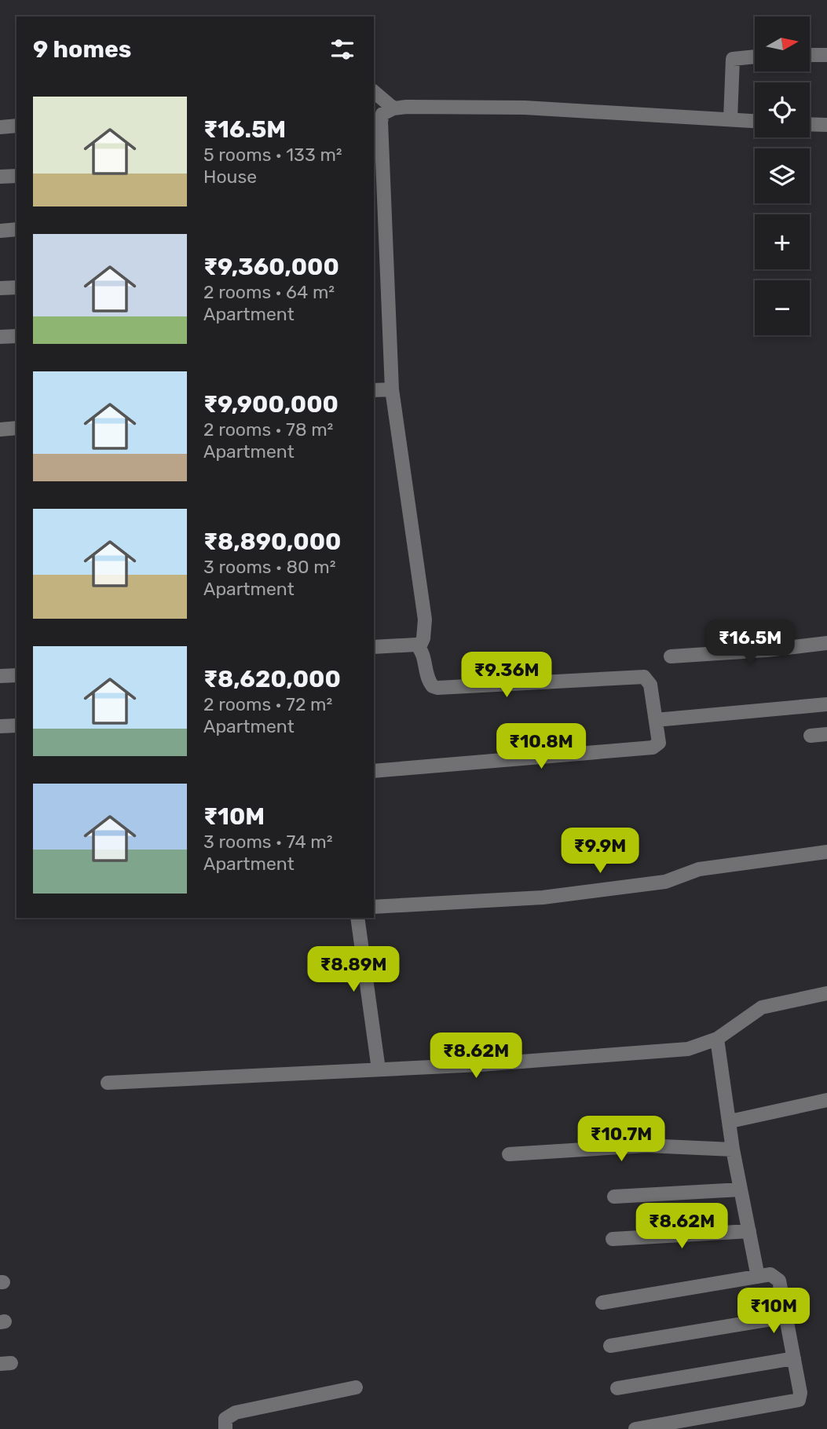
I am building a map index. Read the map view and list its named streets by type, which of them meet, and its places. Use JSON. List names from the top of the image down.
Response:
{
  "north": "right",
  "page": {
    "map_buttons": ["+", "−"],
    "heading": "9 homes",
    "list": [
      {
        "name": "₹16.5M",
        "note": "5 rooms · 133 m² · House"
      },
      {
        "name": "₹9,360,000",
        "note": "2 rooms · 64 m² · Apartment"
      },
      {
        "name": "₹9,900,000",
        "note": "2 rooms · 78 m² · Apartment"
      },
      {
        "name": "₹8,890,000",
        "note": "3 rooms · 80 m² · Apartment"
      },
      {
        "name": "₹8,620,000",
        "note": "2 rooms · 72 m² · Apartment"
      },
      {
        "name": "₹10M",
        "note": "3 rooms · 74 m² · Apartment"
      }
    ],
    "price": [
      "₹16.5M",
      "₹9.36M",
      "₹10.8M",
      "₹9.9M",
      "₹8.89M",
      "₹8.62M",
      "₹10.7M",
      "₹8.62M",
      "₹10M"
    ]
  }
}
